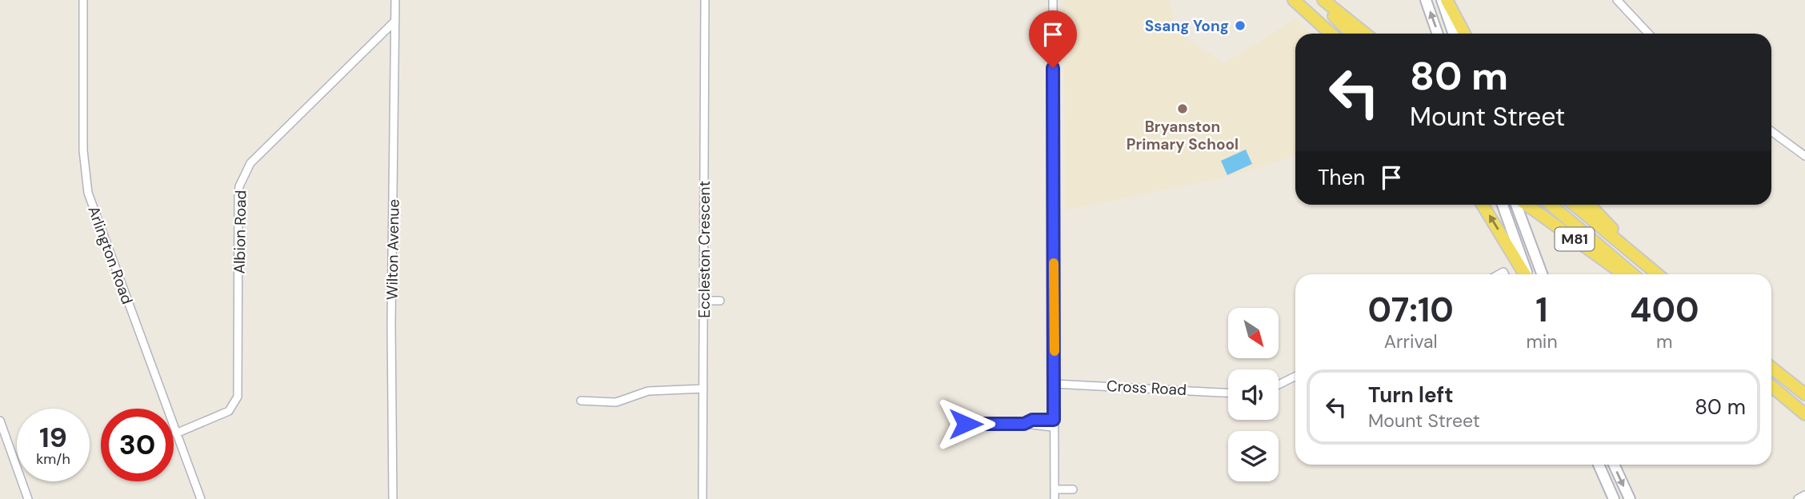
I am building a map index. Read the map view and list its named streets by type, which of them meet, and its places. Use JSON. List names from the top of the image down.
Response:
{
  "streets": {
    "main road": ["M81"],
    "street": [
      "Albion Road",
      "Wilton Avenue",
      "Eccleston Crescent",
      "Arlington Road",
      "Cross Road"
    ]
  },
  "crossings": [
    ["Albion Road", "Wilton Avenue"],
    ["Albion Road", "Arlington Road"]
  ],
  "places": ["Ssang Yong", "Bryanston Primary School"],
  "north": "bottom right",
  "page": {
    "turn": ["80 m", "Mount Street"],
    "then": "Then",
    "eta": [
      "07:10",
      "Arrival",
      "1",
      "min",
      "400",
      "m"
    ],
    "list": [
      {
        "name": "Turn left",
        "note": "Mount Street",
        "value": "80 m"
      }
    ],
    "speed": "19 km/h",
    "limit": "30"
  }
}
